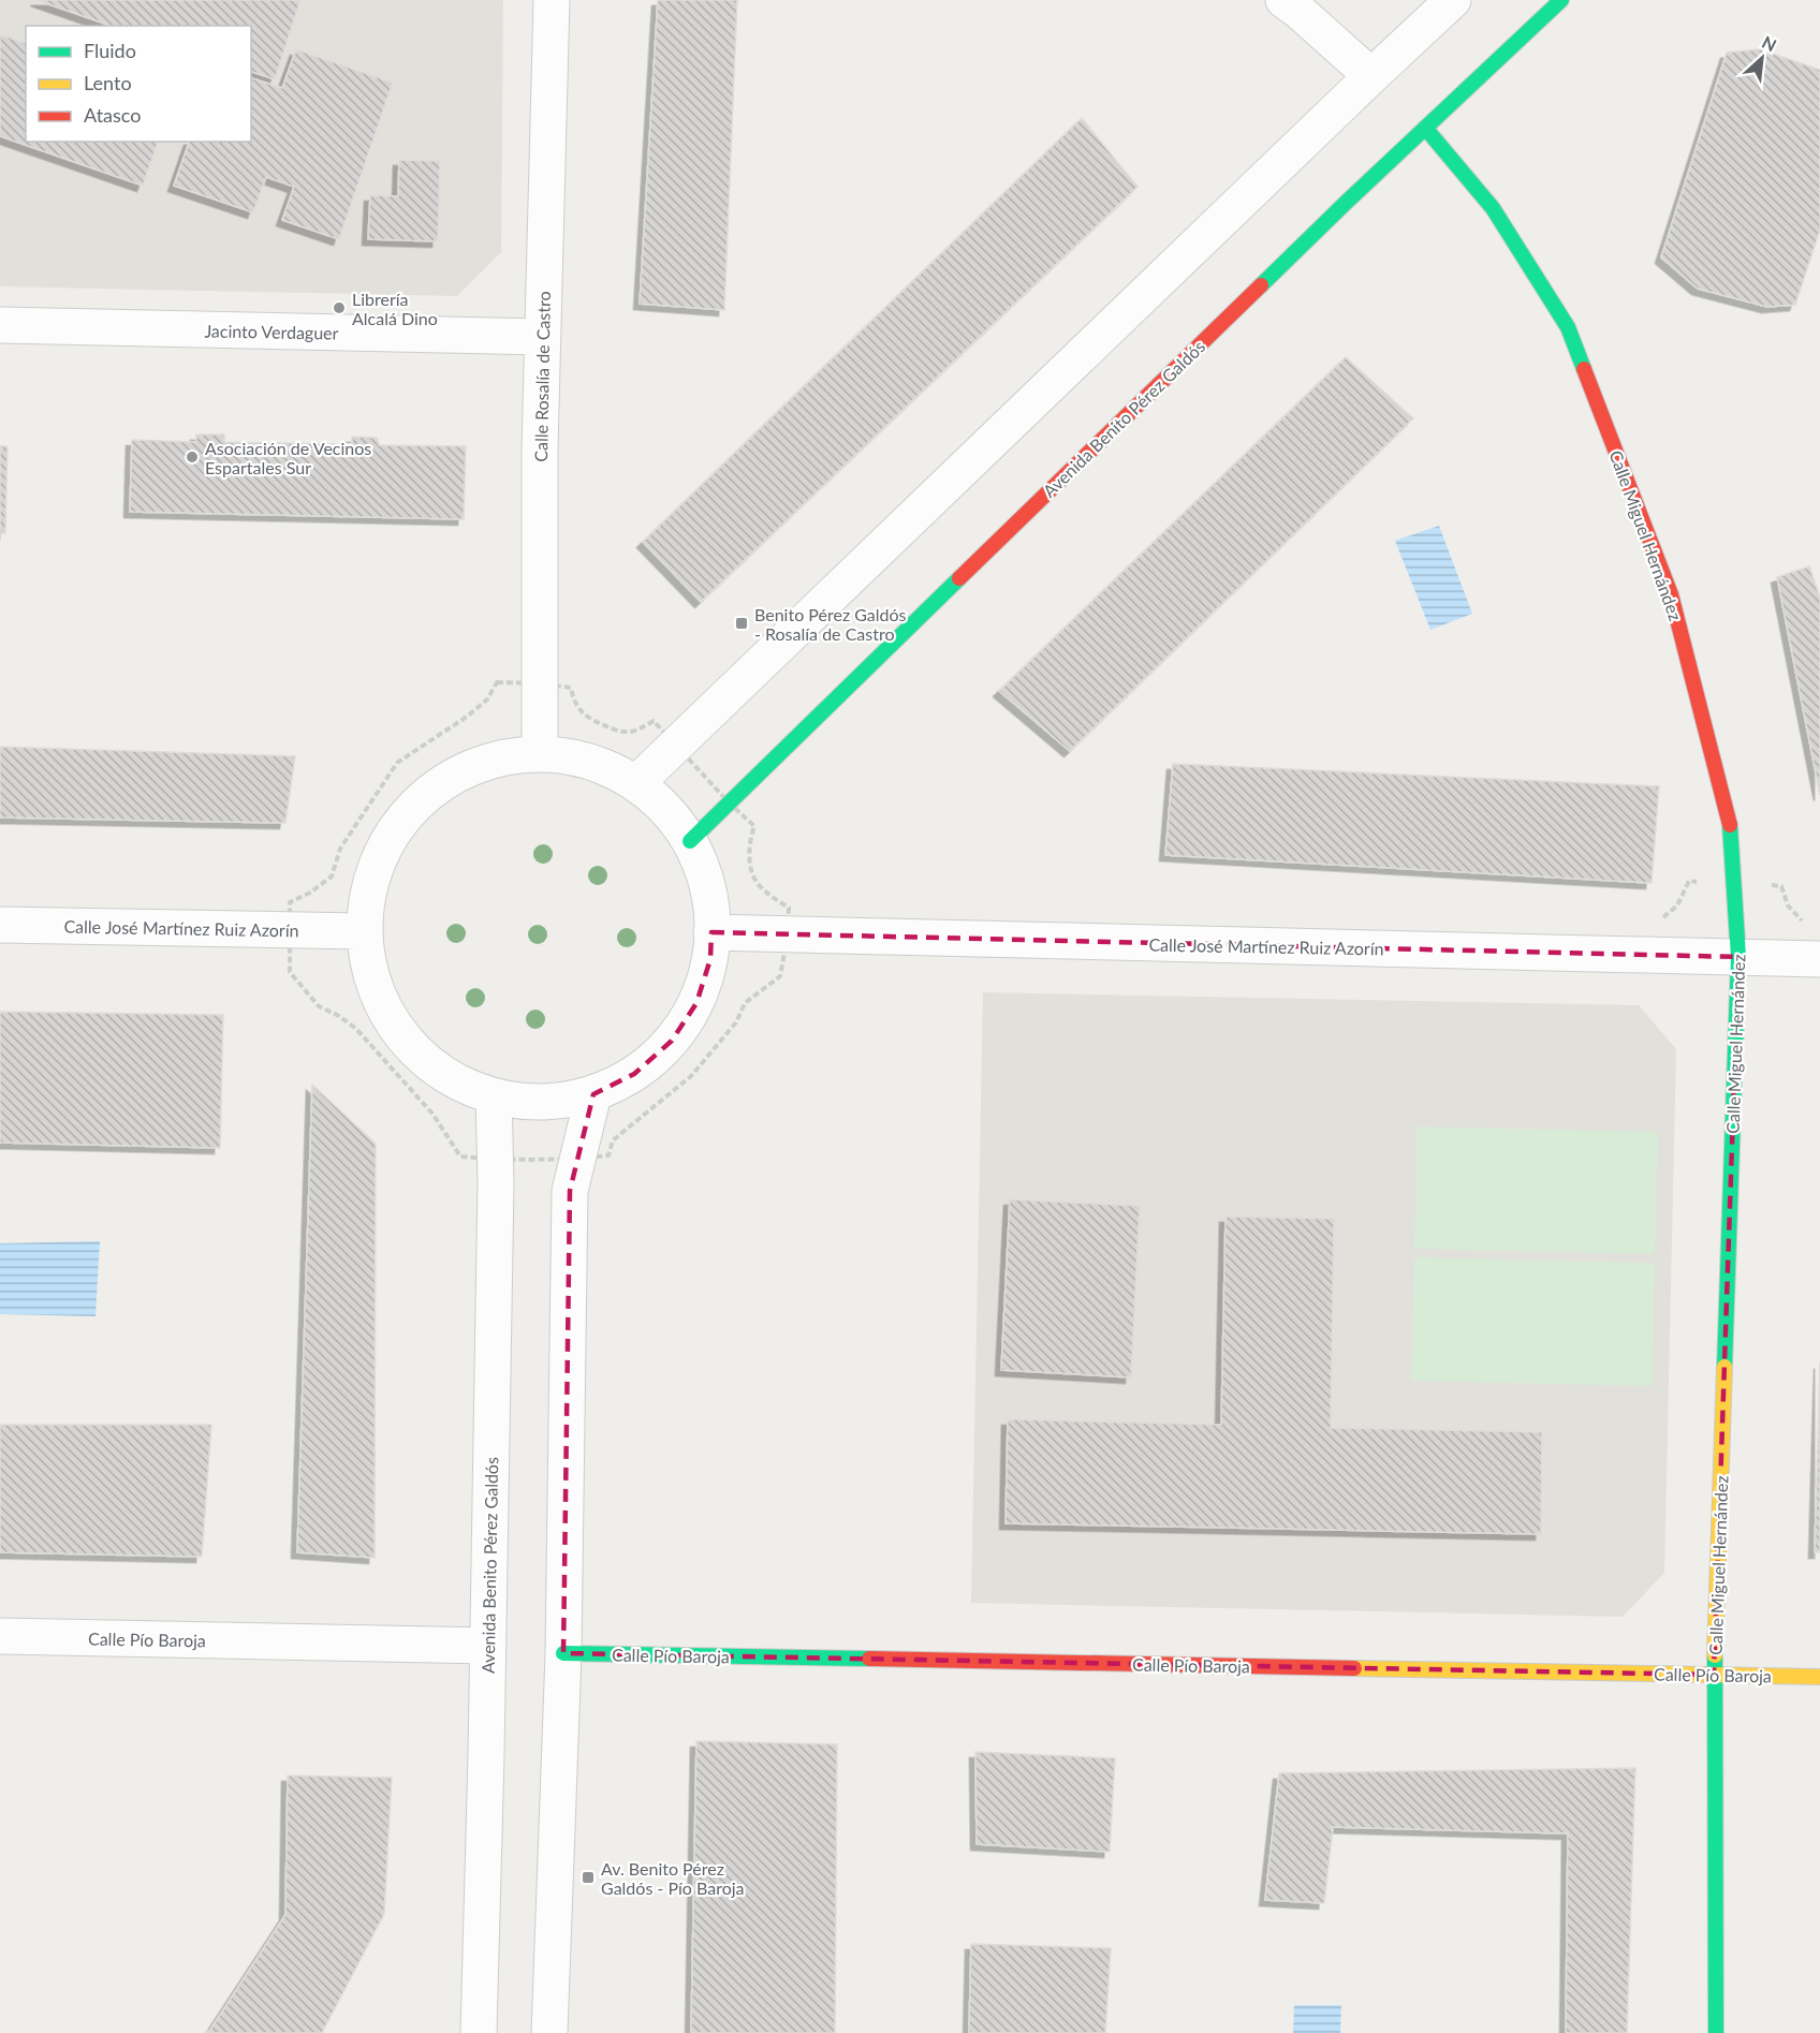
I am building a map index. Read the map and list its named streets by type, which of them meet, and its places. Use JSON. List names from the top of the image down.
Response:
{
  "streets": {
    "street": [
      "Jacinto Verdaguer",
      "Calle Rosalía de Castro",
      "Avenida Benito Pérez Galdós",
      "Calle Miguel Hernández",
      "Calle José Martínez Ruiz Azorín",
      "Calle Pío Baroja"
    ]
  },
  "crossings": [
    ["Jacinto Verdaguer", "Calle Rosalía de Castro"],
    ["Avenida Benito Pérez Galdós", "Calle Miguel Hernández"],
    ["Avenida Benito Pérez Galdós", "Calle Pío Baroja"],
    ["Calle Miguel Hernández", "Calle José Martínez Ruiz Azorín"],
    ["Calle Miguel Hernández", "Calle Pío Baroja"]
  ],
  "places": {
    "other": ["Librería Alcalá Dino", "Asociación de Vecinos Espartales Sur"],
    "transit": ["Benito Pérez Galdós - Rosalía de Castro", "Av. Benito Pérez Galdós - Pío Baroja"]
  },
  "legend": ["Fluido", "Lento", "Atasco"],
  "north": "top right"
}
